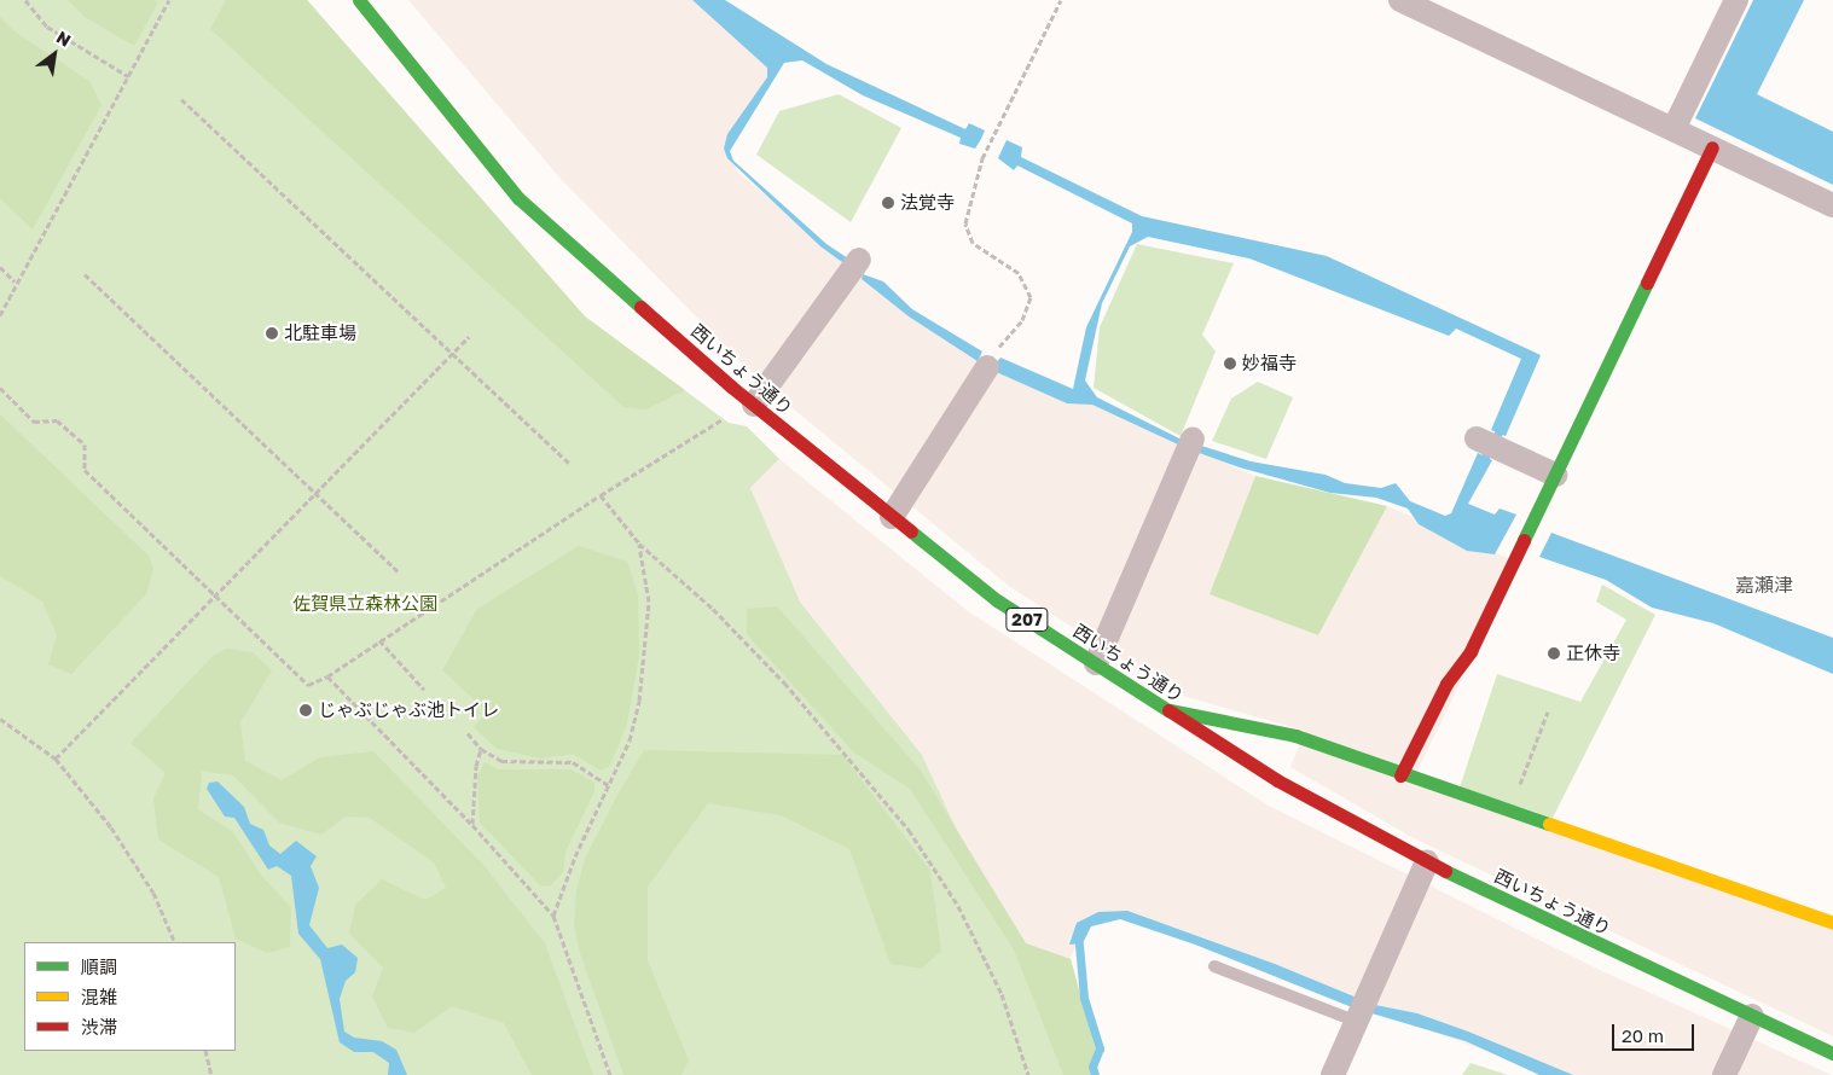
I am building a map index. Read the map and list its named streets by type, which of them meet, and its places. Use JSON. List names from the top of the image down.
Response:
{
  "streets": {
    "main road": ["西いちょう通り", "207"]
  },
  "districts": ["嘉瀬津"],
  "parks": ["佐賀県立森林公園"],
  "places": [
    "法覚寺",
    "北駐車場",
    "妙福寺",
    "正休寺",
    "じゃぶじゃぶ池トイレ"
  ],
  "legend": ["順調", "混雑", "渋滞"],
  "scale_bar": "20 m",
  "north": "top right"
}
